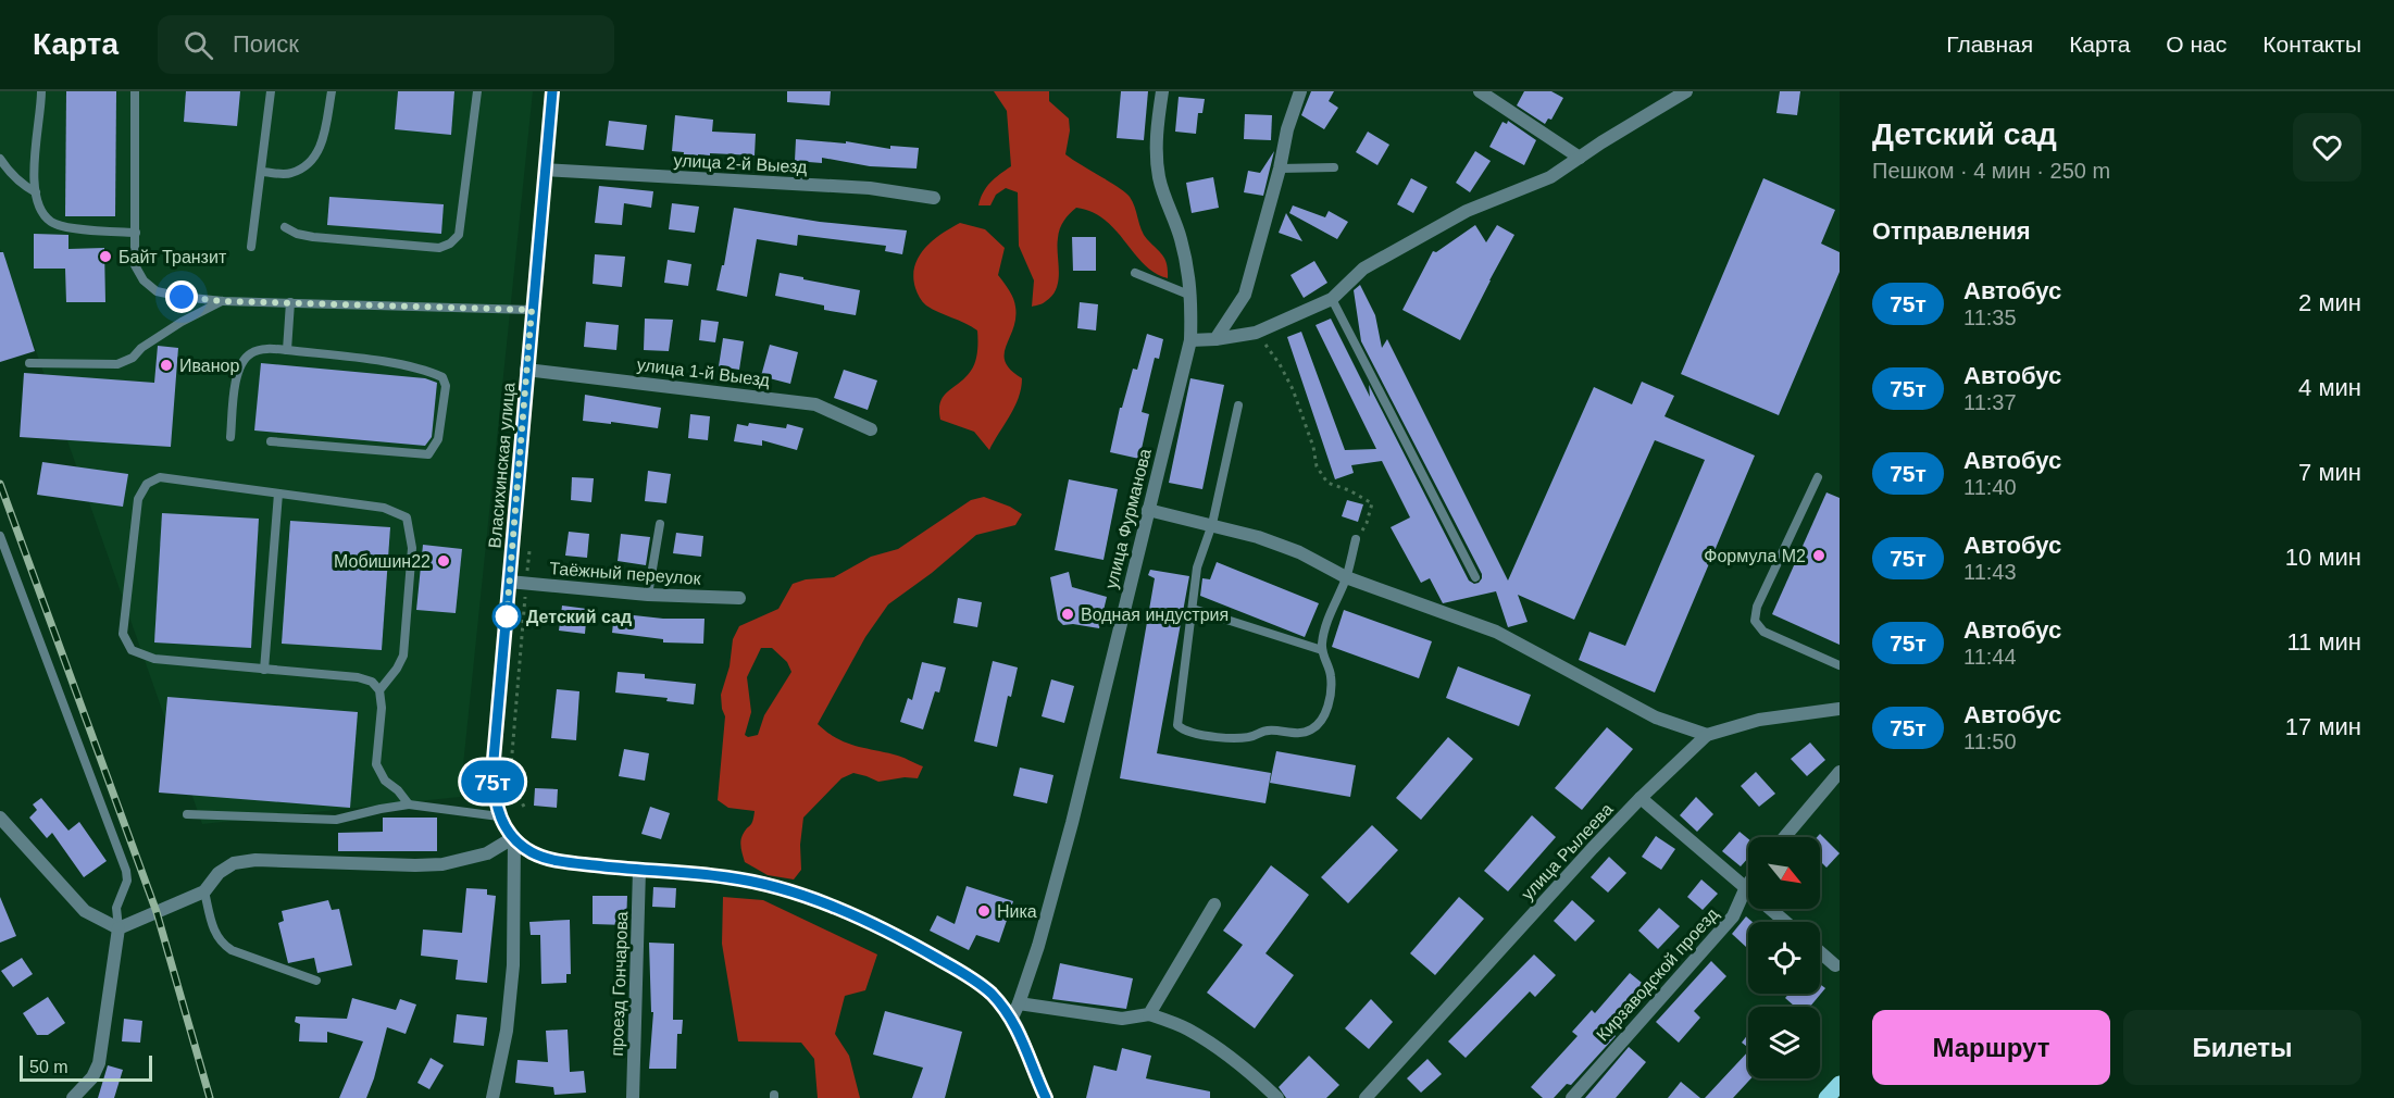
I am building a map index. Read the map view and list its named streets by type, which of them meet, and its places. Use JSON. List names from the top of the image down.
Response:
{
  "streets": {
    "street": [
      "улица 2-й Выезд",
      "улица 1-й Выезд",
      "Власихинская улица",
      "улица Фурманова",
      "Таёжный переулок",
      "улица Рылеева",
      "Кирзаводской проезд",
      "проезд Гончарова"
    ]
  },
  "crossings": [
    ["улица 2-й Выезд", "Власихинская улица"],
    ["улица 1-й Выезд", "Власихинская улица"],
    ["Власихинская улица", "улица Фурманова"],
    ["Власихинская улица", "Таёжный переулок"],
    ["Власихинская улица", "проезд Гончарова"]
  ],
  "places": [
    "Байт Транзит",
    "Иванор",
    "Формула М2",
    "Мобишин22",
    "Водная индустрия",
    "Детский сад",
    "Ника"
  ],
  "lines": ["bus line 75т"],
  "scale_bar": "50 m",
  "north": "bottom right",
  "page": {
    "header": "Карта",
    "search": "Поиск",
    "nav": [
      "Главная",
      "Карта",
      "О нас",
      "Контакты"
    ],
    "on_map": "75т",
    "heading": [
      ["Детский сад", "Пешком · 4 мин · 250 m"],
      "Отправления"
    ],
    "list": [
      {
        "mark": "75т",
        "name": "Автобус",
        "note": "11:35",
        "value": "2 мин"
      },
      {
        "mark": "75т",
        "name": "Автобус",
        "note": "11:37",
        "value": "4 мин"
      },
      {
        "mark": "75т",
        "name": "Автобус",
        "note": "11:40",
        "value": "7 мин"
      },
      {
        "mark": "75т",
        "name": "Автобус",
        "note": "11:43",
        "value": "10 мин"
      },
      {
        "mark": "75т",
        "name": "Автобус",
        "note": "11:44",
        "value": "11 мин"
      },
      {
        "mark": "75т",
        "name": "Автобус",
        "note": "11:50",
        "value": "17 мин"
      }
    ],
    "buttons": ["Маршрут", "Билеты"],
    "scale": "50 m"
  }
}
